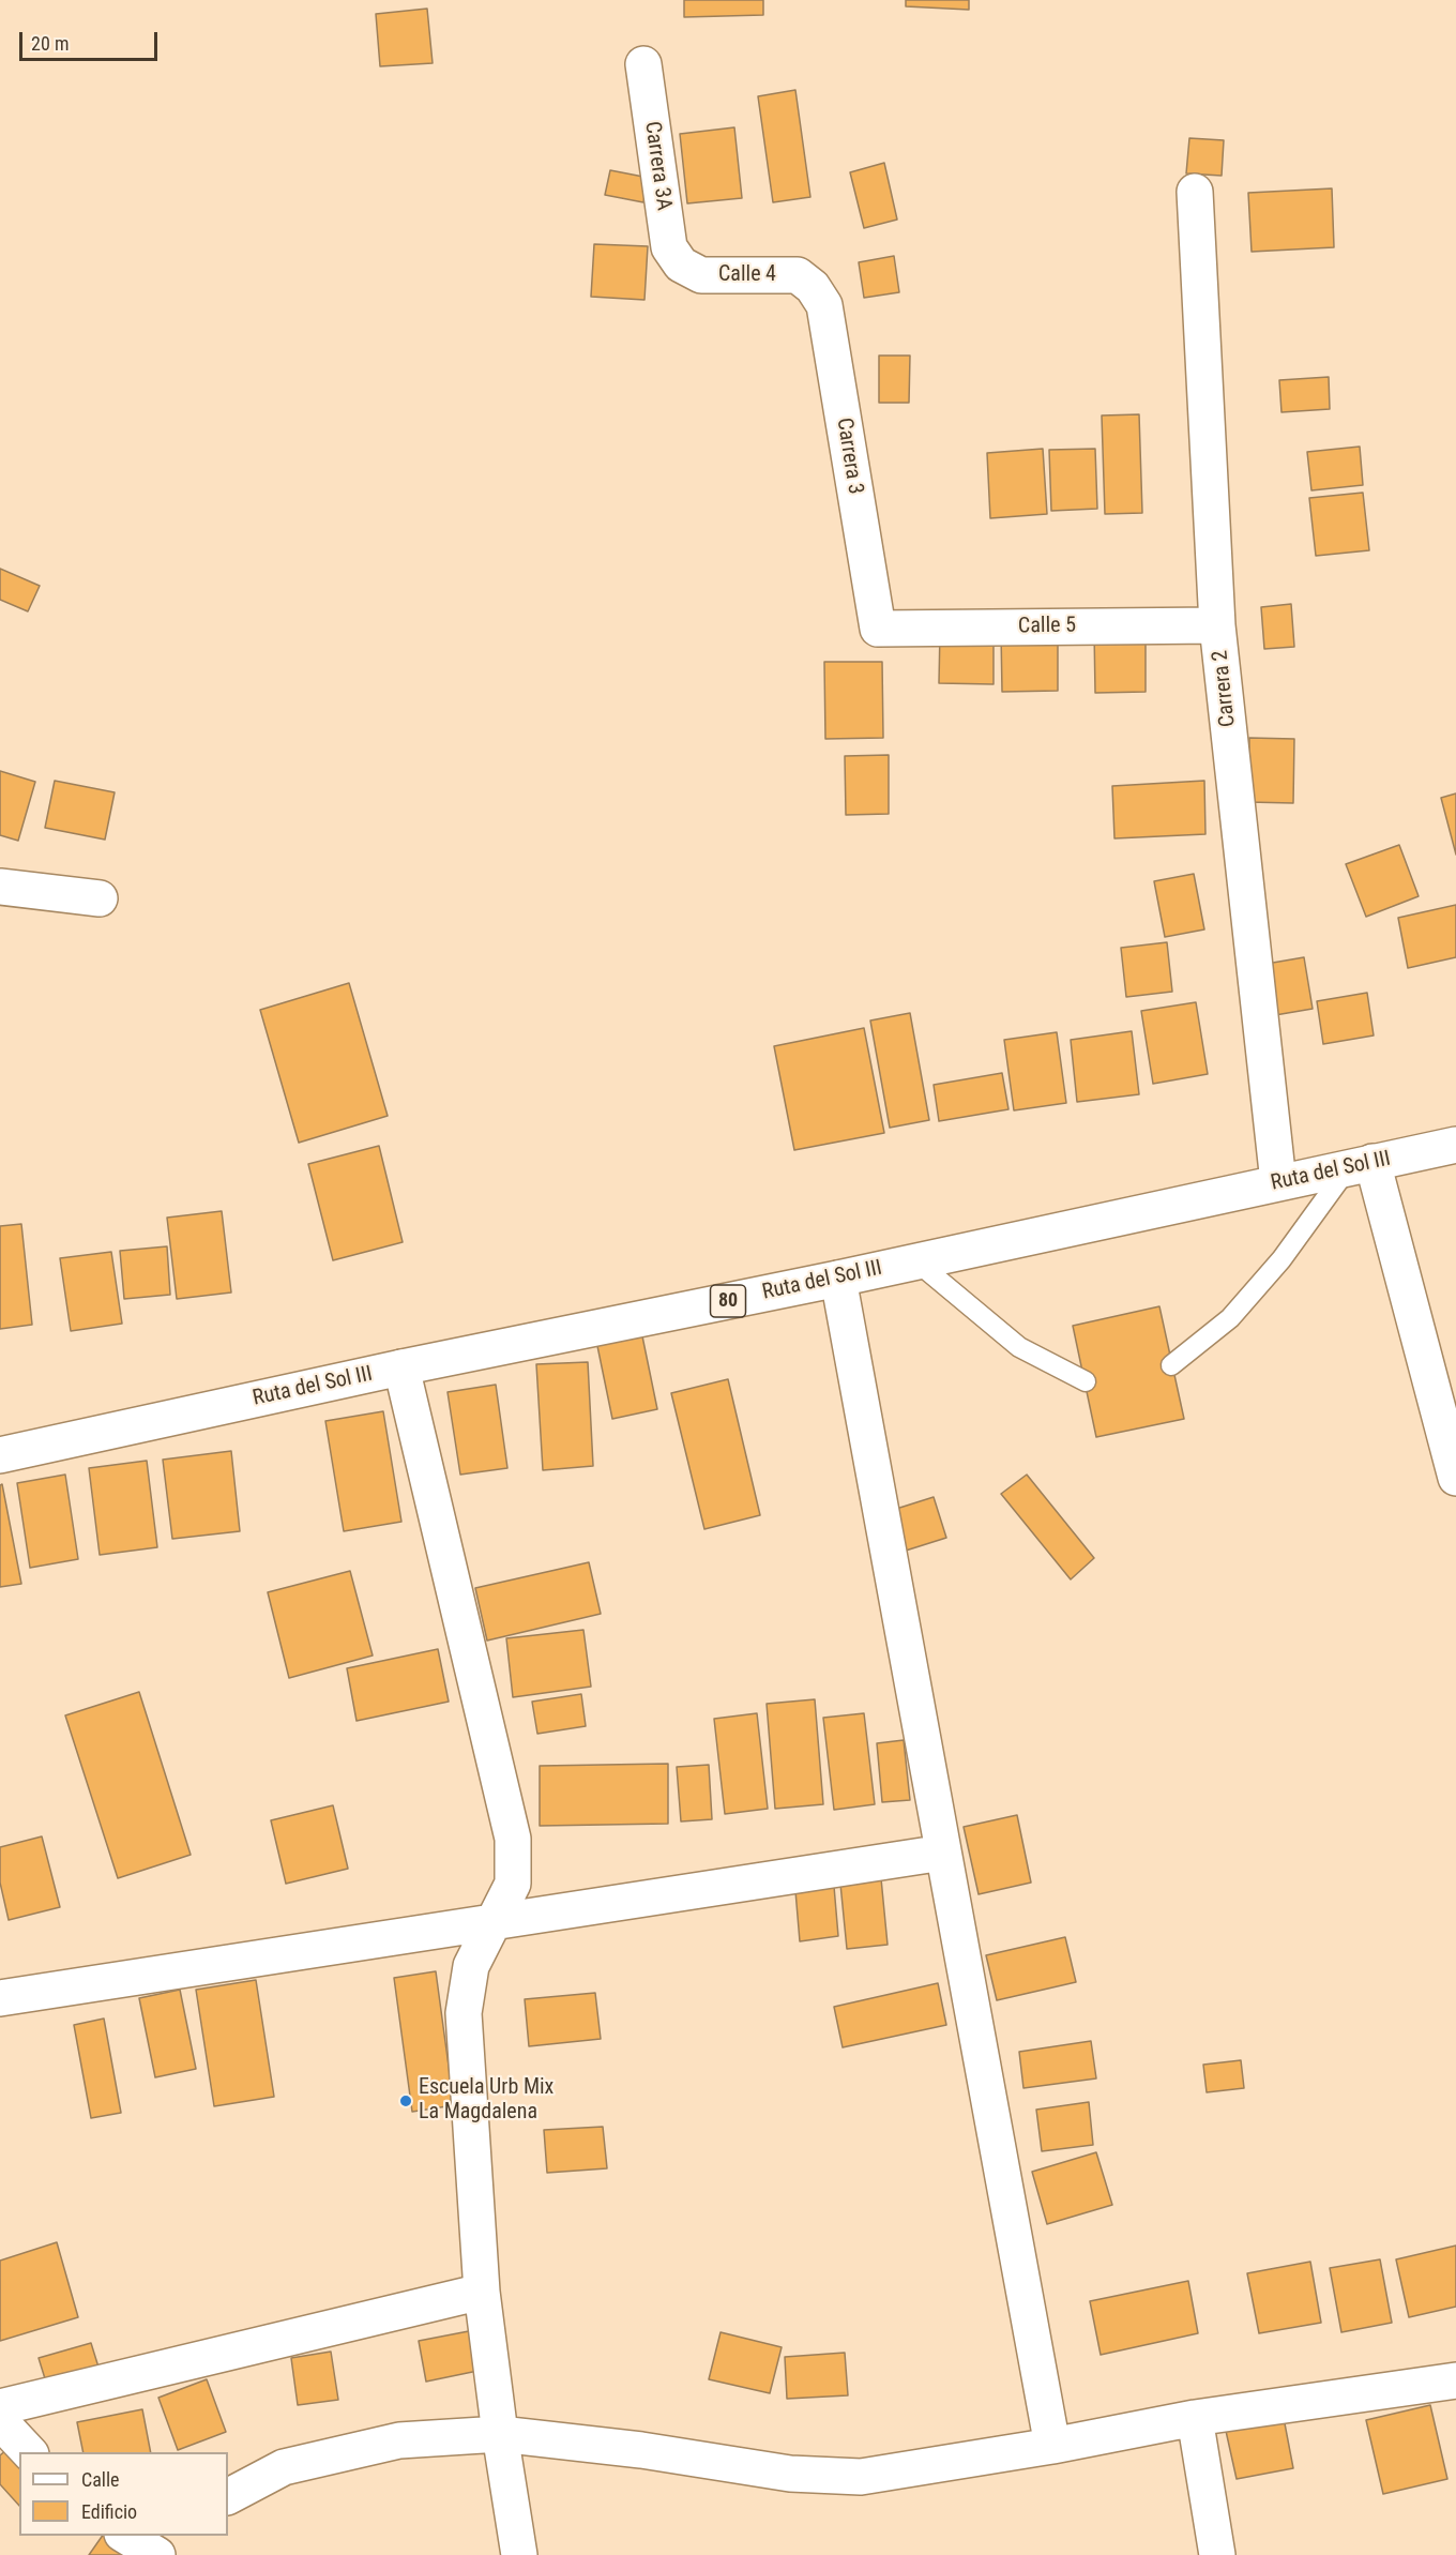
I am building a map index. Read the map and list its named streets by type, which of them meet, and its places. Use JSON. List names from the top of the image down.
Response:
{
  "streets": {
    "main road": [
      "Carrera 3A",
      "Calle 4",
      "Carrera 3",
      "Calle 5",
      "Carrera 2",
      "Ruta del Sol III",
      "80"
    ]
  },
  "crossings": [
    ["Carrera 3A", "Calle 4"],
    ["Calle 4", "Carrera 3"],
    ["Carrera 3", "Calle 5"],
    ["Calle 5", "Carrera 2"],
    ["Carrera 2", "Ruta del Sol III"]
  ],
  "places": ["Escuela Urb Mix La Magdalena"],
  "legend": ["Calle", "Edificio"],
  "scale_bar": "20 m"
}
